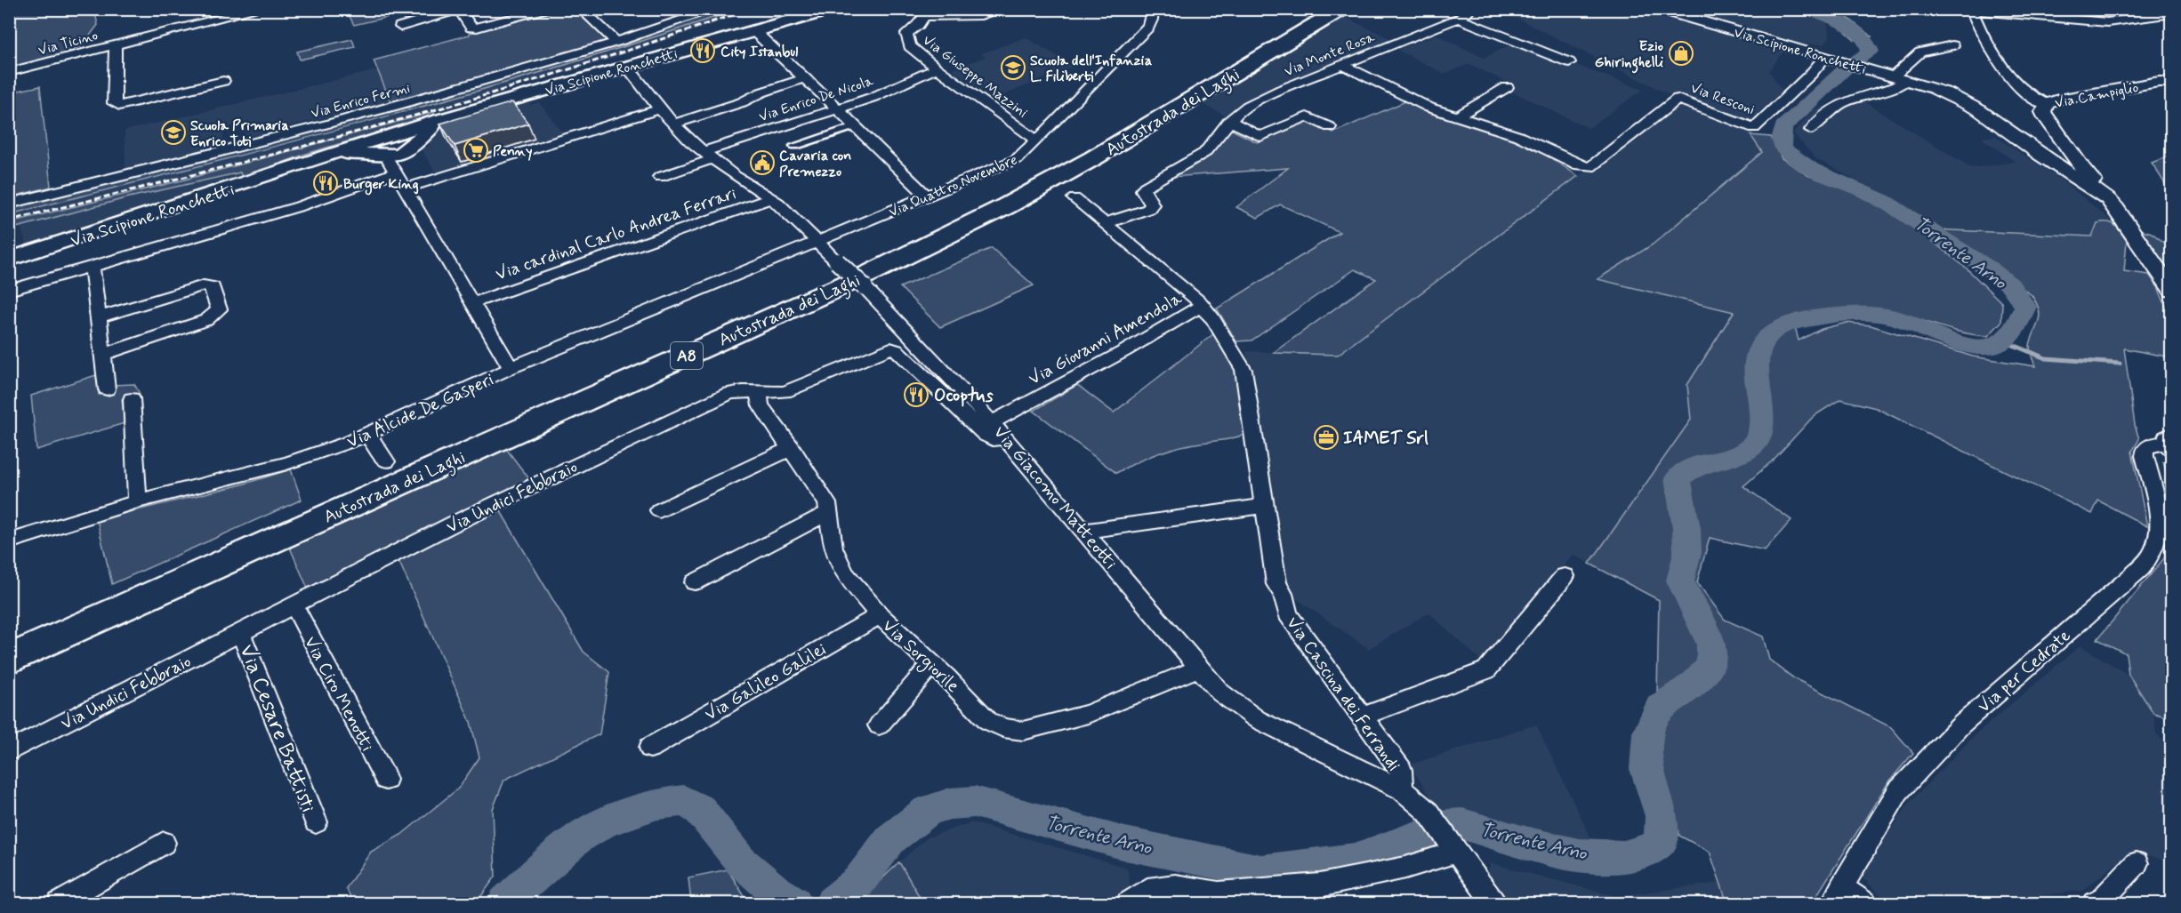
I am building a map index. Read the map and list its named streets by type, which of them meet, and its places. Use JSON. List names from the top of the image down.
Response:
{
  "streets": {
    "highway": ["Autostrada dei Laghi", "A8"],
    "main road": ["Via Scipione Ronchetti"],
    "street": [
      "Via Ticino",
      "Via Monte Rosa",
      "Via Giuseppe Mazzini",
      "Via Campiglio",
      "Via Enrico De Nicola",
      "Via Resconi",
      "Via Enrico Fermi",
      "Via Quattro Novembre",
      "Via cardinal Carlo Andrea Ferrari",
      "Via Giovanni Amendola",
      "Via Alcide De Gasperi",
      "Via Undici Febbraio",
      "Via Giacomo Matteotti",
      "Via Sorgiorile",
      "Via per Cedrate",
      "Via Galileo Galilei",
      "Via Ciro Menotti",
      "Via Cascina dei Ferrandi",
      "Via Cesare Battisti"
    ]
  },
  "crossings": [
    ["Via Scipione Ronchetti", "Via Campiglio"],
    ["Via Scipione Ronchetti", "Via Resconi"],
    ["Via Scipione Ronchetti", "Via Giacomo Matteotti"],
    ["Via Monte Rosa", "Via Giovanni Amendola"],
    ["Via Giuseppe Mazzini", "Via Enrico De Nicola"],
    ["Via Giuseppe Mazzini", "Via Quattro Novembre"],
    ["Via Enrico De Nicola", "Via Giacomo Matteotti"],
    ["Via Quattro Novembre", "Via Alcide De Gasperi"],
    ["Via Quattro Novembre", "Via Giacomo Matteotti"],
    ["Via cardinal Carlo Andrea Ferrari", "Via Giacomo Matteotti"],
    ["Via Giovanni Amendola", "Via Giacomo Matteotti"],
    ["Via Giovanni Amendola", "Via Cascina dei Ferrandi"],
    ["Via Alcide De Gasperi", "Via Giacomo Matteotti"],
    ["Via Undici Febbraio", "Via Giacomo Matteotti"],
    ["Via Undici Febbraio", "Via Sorgiorile"],
    ["Via Undici Febbraio", "Via Ciro Menotti"],
    ["Via Undici Febbraio", "Via Cesare Battisti"],
    ["Via Giacomo Matteotti", "Via Sorgiorile"],
    ["Via Giacomo Matteotti", "Via Cascina dei Ferrandi"],
    ["Via Sorgiorile", "Via Galileo Galilei"]
  ],
  "water": ["Torrente Arno"],
  "places": {
    "restaurant": ["City Istanbul", "Burger King", "Ocoptus"],
    "shop": ["Ezio Ghiringhelli"],
    "school or university": ["Scuola dell'Infanzia L. Filiberti", "Scuola Primaria Enrico Toti"],
    "supermarket": ["Penny"],
    "public building": ["Cavaria con Premezzo"],
    "office": ["IAMET Srl"]
  }
}
